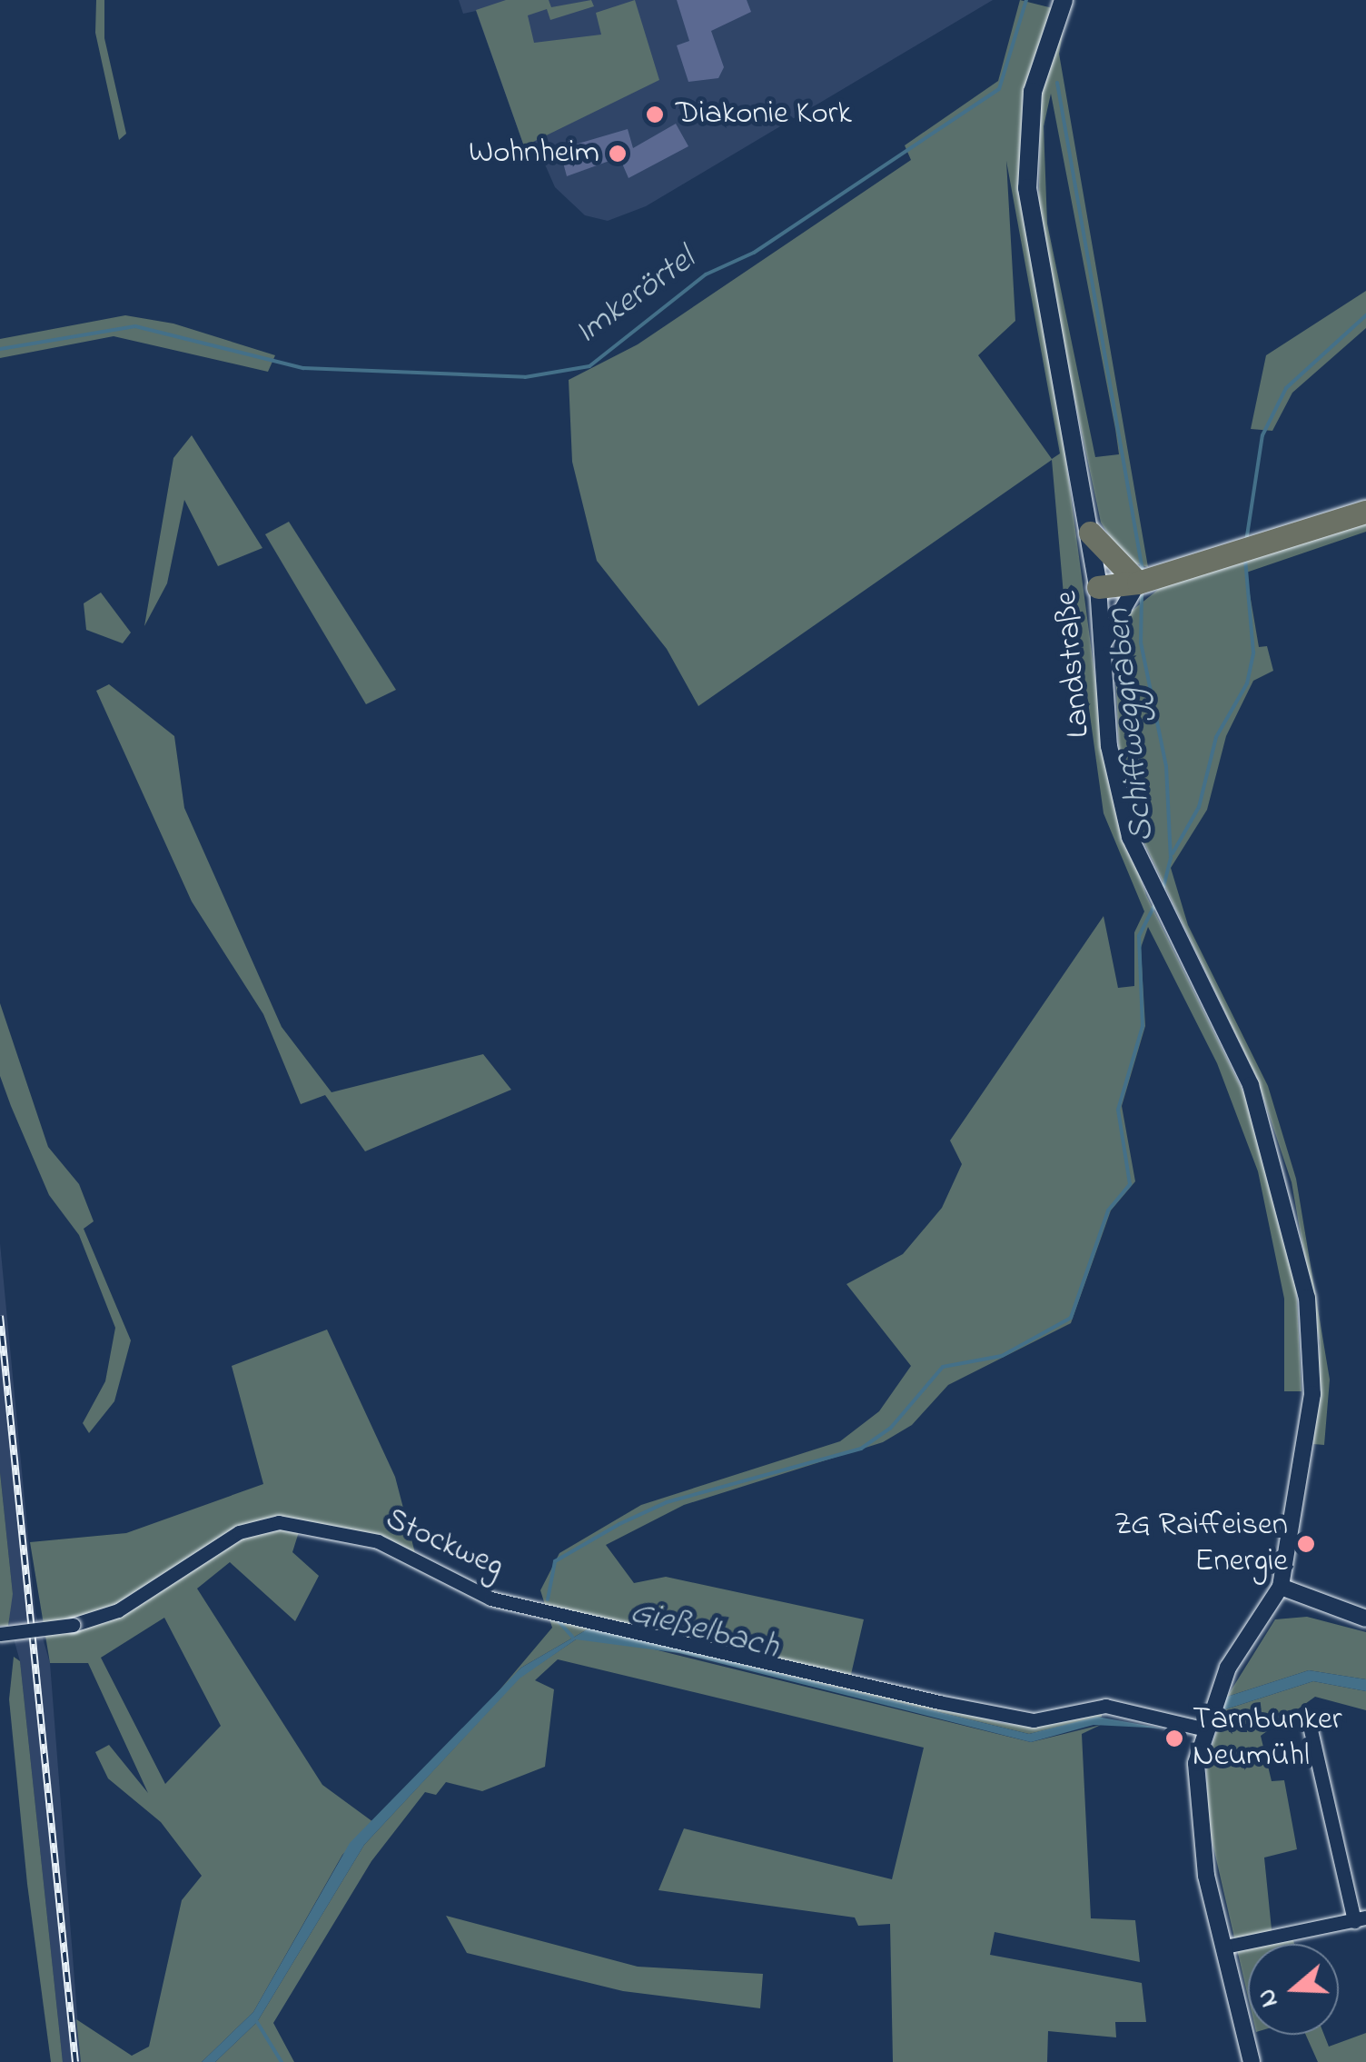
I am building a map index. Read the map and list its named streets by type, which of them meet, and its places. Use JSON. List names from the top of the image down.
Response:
{
  "streets": {
    "main road": ["Landstraße"],
    "street": ["Stockweg"]
  },
  "water": ["Imkerörtel", "Schiffweggraben", "Gießelbach"],
  "places": [
    "Diakonie Kork",
    "Wohnheim",
    "ZG Raiffeisen Energie",
    "Tarnbunker Neumühl"
  ],
  "north": "left"
}
